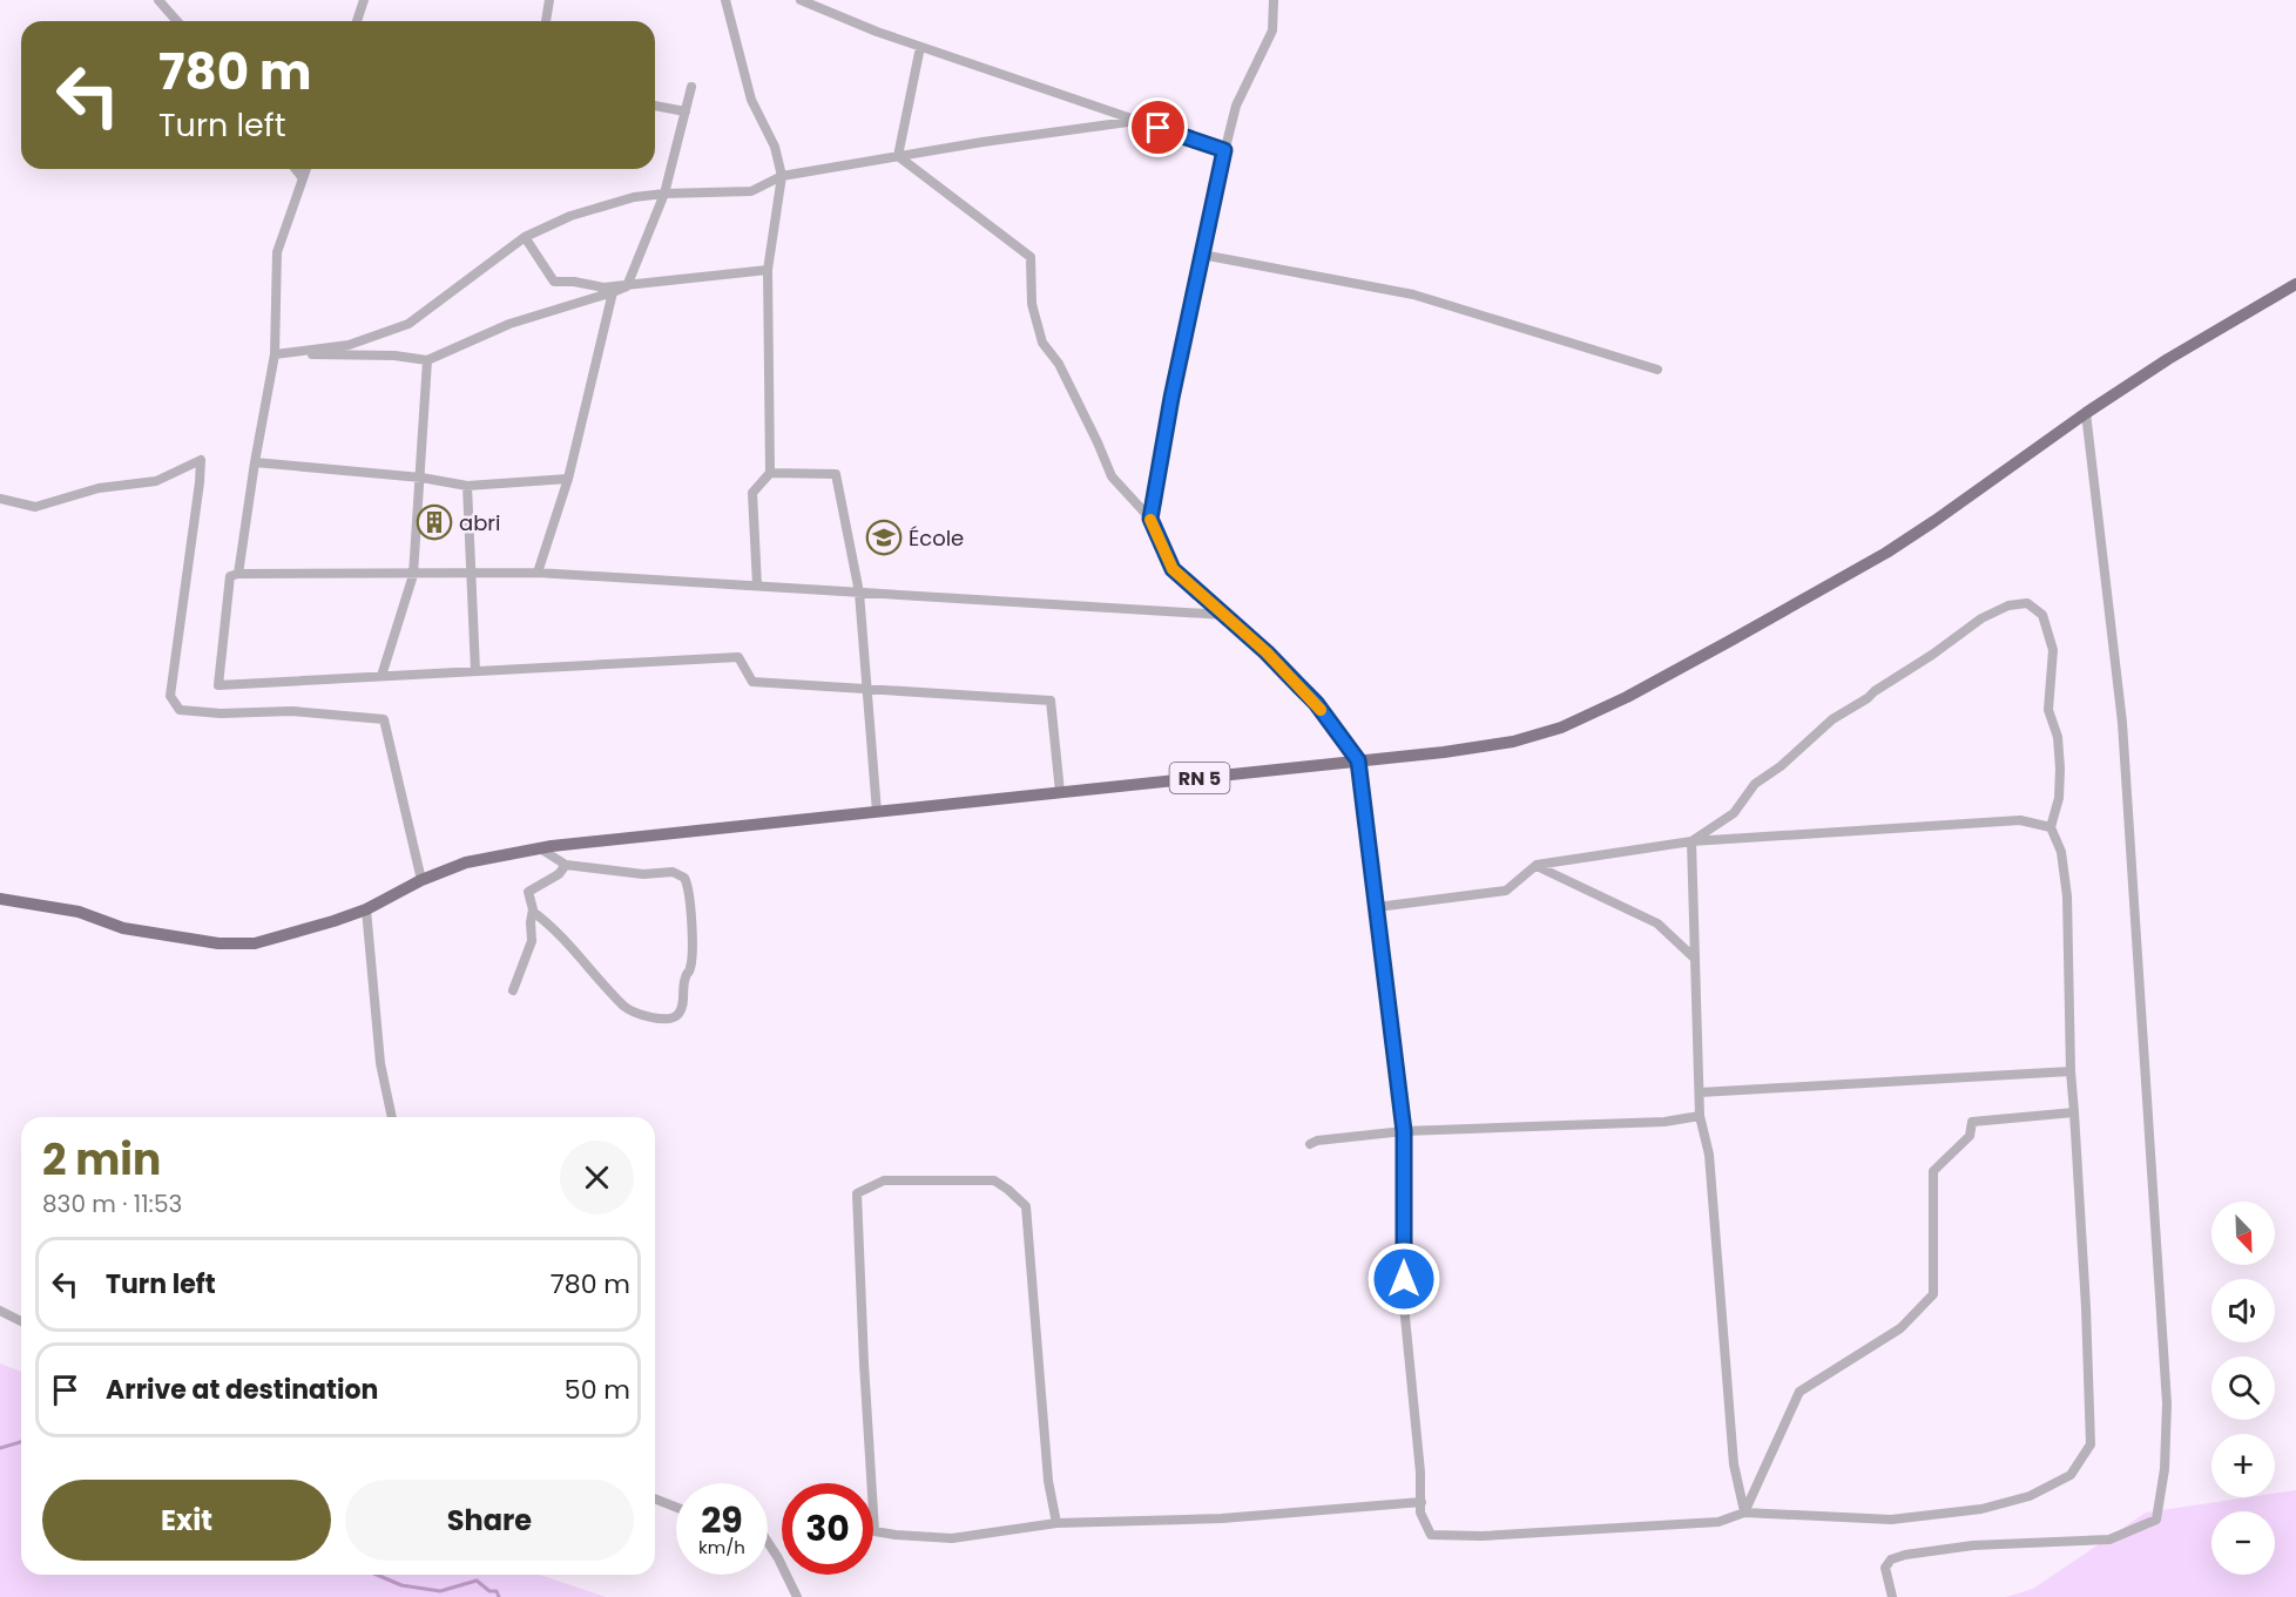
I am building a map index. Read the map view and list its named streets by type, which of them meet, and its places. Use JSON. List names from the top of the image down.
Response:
{
  "streets": {
    "main road": ["RN 5"]
  },
  "places": {
    "building": ["abri"],
    "school or university": ["École"]
  },
  "north": "bottom right",
  "page": {
    "turn": ["780 m", "Turn left"],
    "heading": ["2 min", "830 m · 11:53"],
    "map_buttons": ["+", "−"],
    "list": [
      {
        "name": "Turn left",
        "value": "780 m"
      },
      {
        "name": "Arrive at destination",
        "value": "50 m"
      }
    ],
    "buttons": ["Exit", "Share"],
    "speed": "29 km/h",
    "limit": "30"
  }
}
